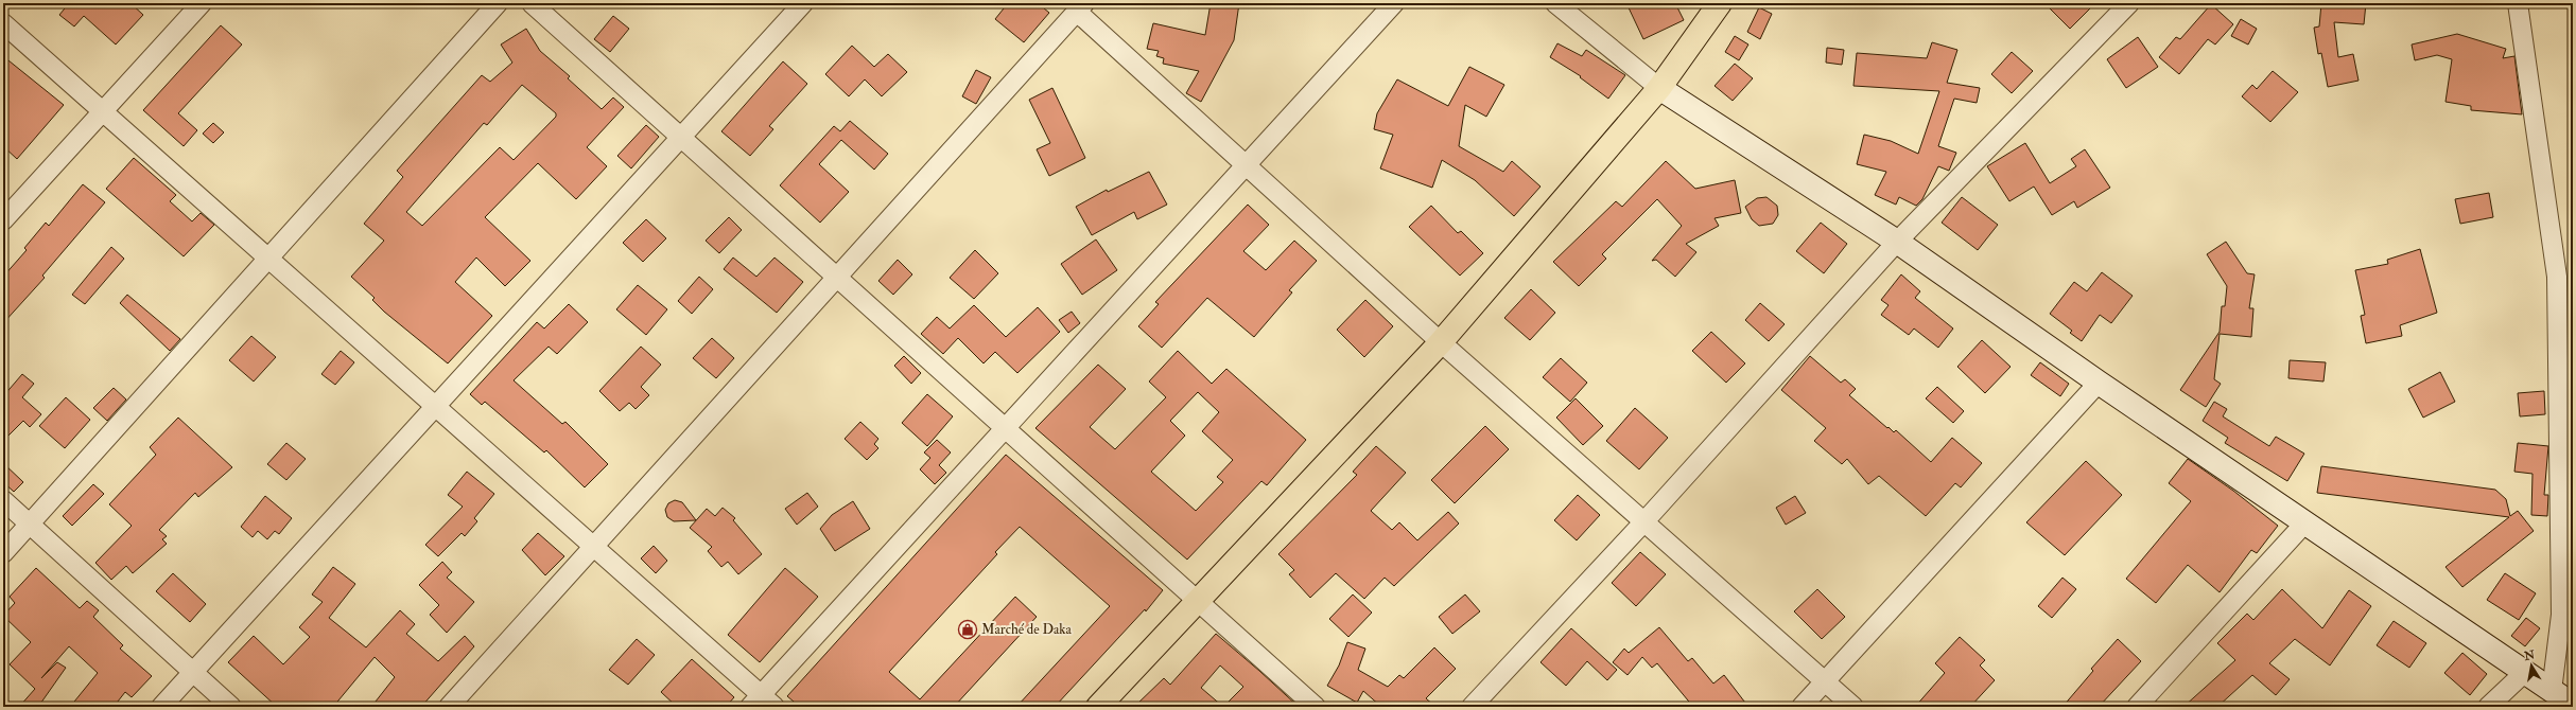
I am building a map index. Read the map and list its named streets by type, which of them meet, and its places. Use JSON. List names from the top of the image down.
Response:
{
  "places": {
    "shop": ["Marché de Daka"]
  },
  "north": "top"
}
